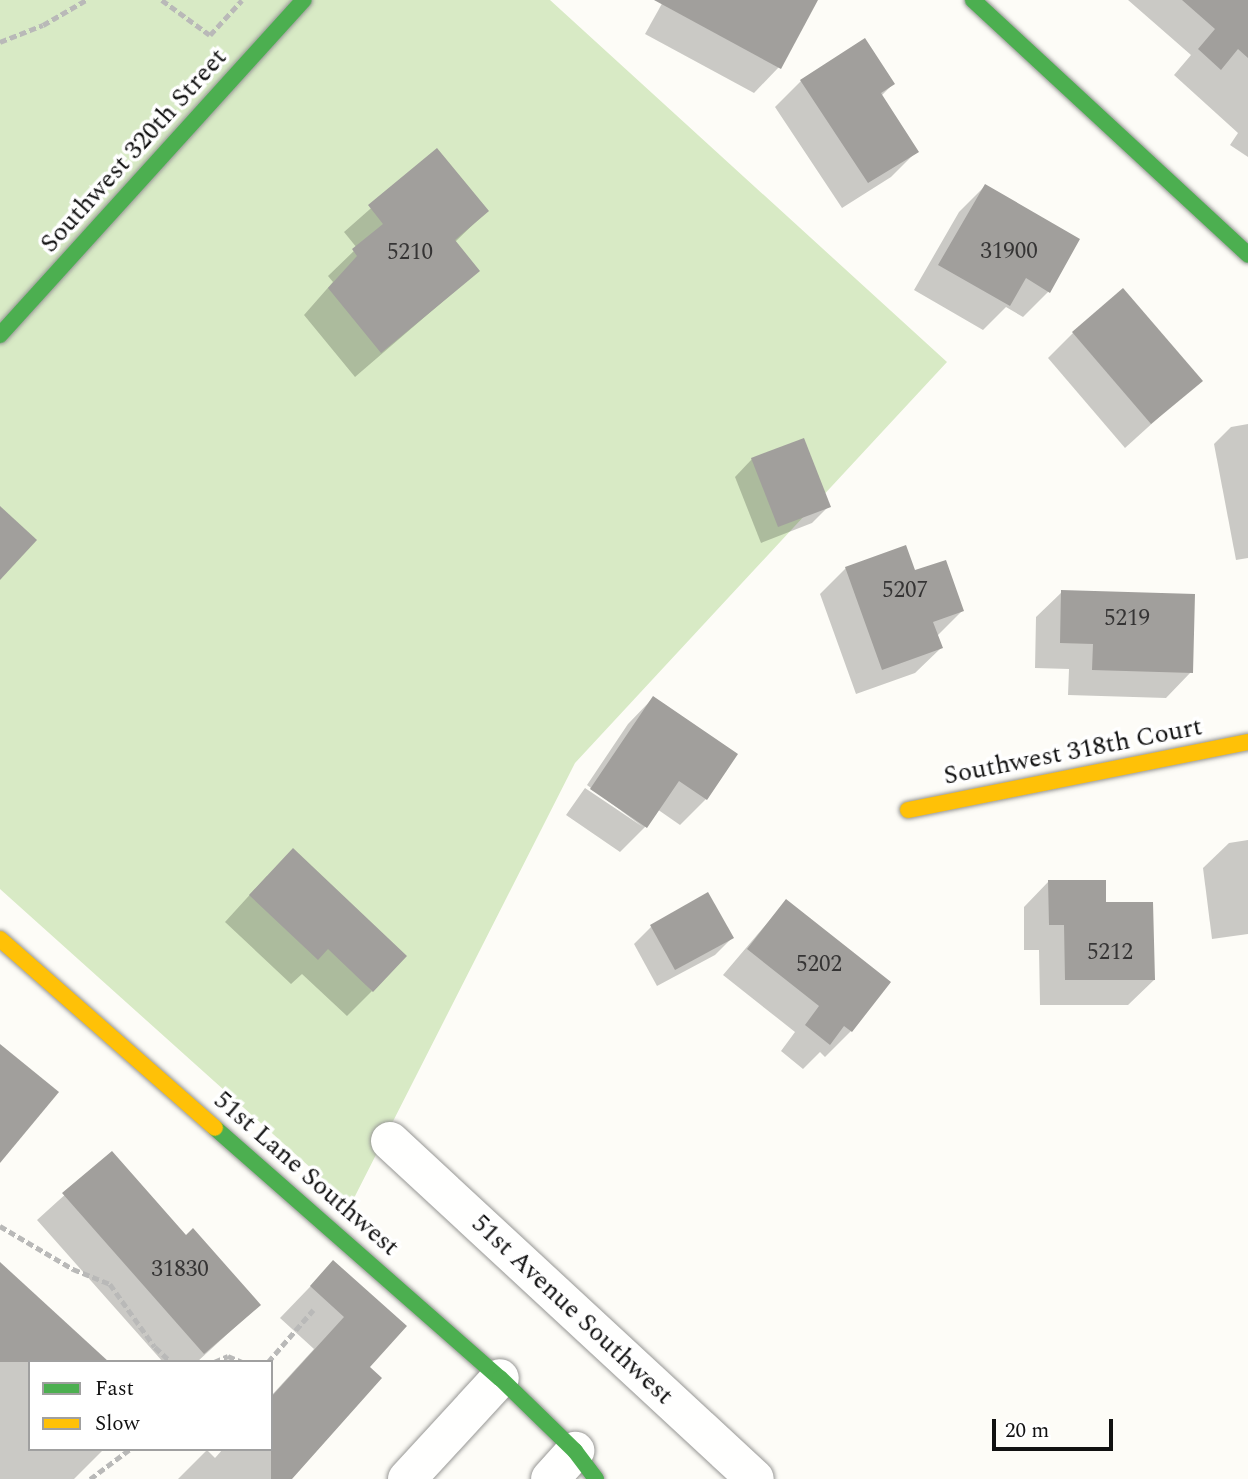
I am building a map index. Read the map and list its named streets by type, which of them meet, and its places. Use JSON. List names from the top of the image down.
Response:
{
  "streets": {
    "street": [
      "Southwest 320th Street",
      "Southwest 318th Court",
      "51st Lane Southwest",
      "51st Avenue Southwest"
    ]
  },
  "house_numbers": [
    "31900",
    "5210",
    "5207",
    "5219",
    "5212",
    "5202",
    "31830"
  ],
  "legend": ["Fast", "Slow"],
  "scale_bar": "20 m"
}
